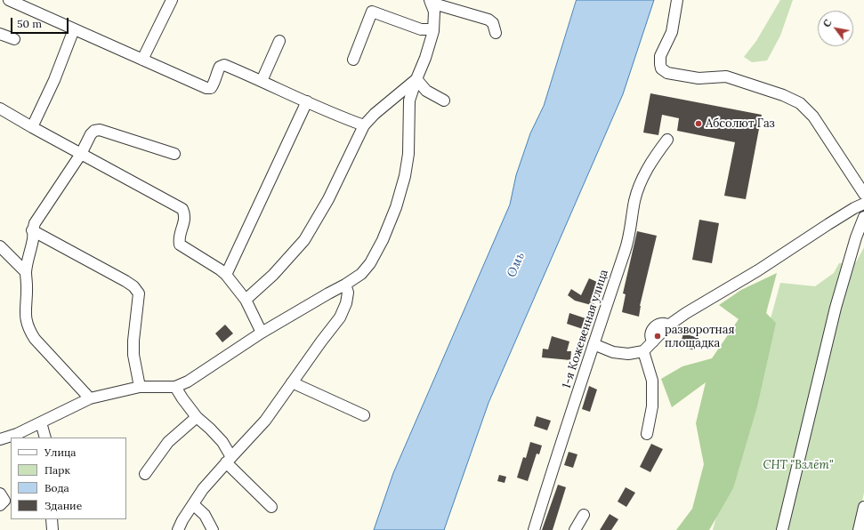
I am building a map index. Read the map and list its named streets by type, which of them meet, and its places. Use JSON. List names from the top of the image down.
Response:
{
  "streets": {
    "street": ["1-я Кожевенная улица"]
  },
  "water": ["Омь"],
  "parks": ["СНТ \"Взлёт\""],
  "places": ["Абсолют Газ", "разворотная площадка"],
  "legend": [
    "Улица",
    "Парк",
    "Вода",
    "Здание"
  ],
  "scale_bar": "50 m",
  "north": "top left"
}
